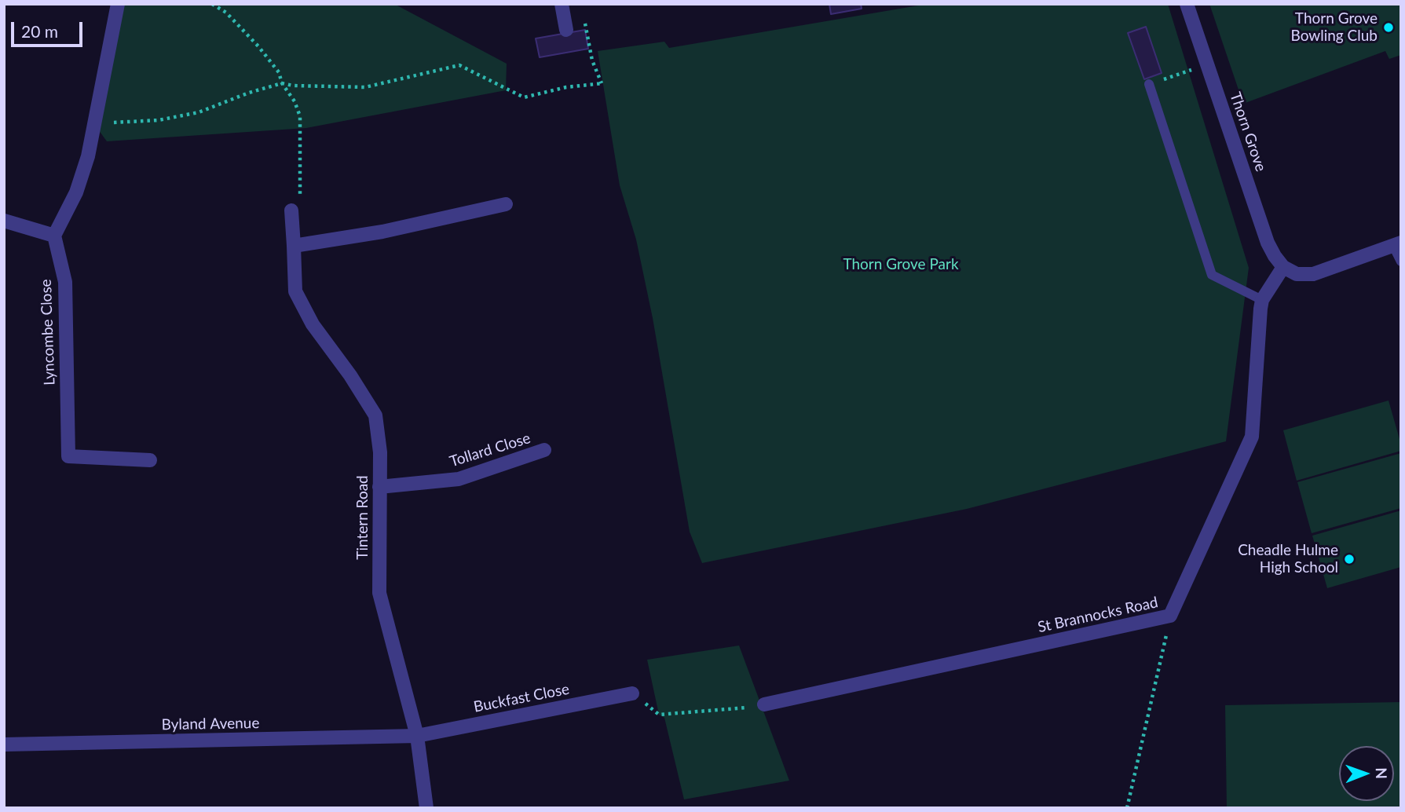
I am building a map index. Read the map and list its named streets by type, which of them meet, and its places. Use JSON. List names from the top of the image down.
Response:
{
  "streets": {
    "street": [
      "Thorn Grove",
      "Lyncombe Close",
      "Tollard Close",
      "Tintern Road",
      "St Brannocks Road",
      "Buckfast Close",
      "Byland Avenue"
    ]
  },
  "crossings": [
    ["Thorn Grove", "St Brannocks Road"],
    ["Tollard Close", "Tintern Road"],
    ["Tintern Road", "Buckfast Close"],
    ["Tintern Road", "Byland Avenue"],
    ["Buckfast Close", "Byland Avenue"]
  ],
  "parks": ["Thorn Grove Park"],
  "places": ["Thorn Grove Bowling Club", "Cheadle Hulme High School"],
  "scale_bar": "20 m",
  "north": "right"
}
